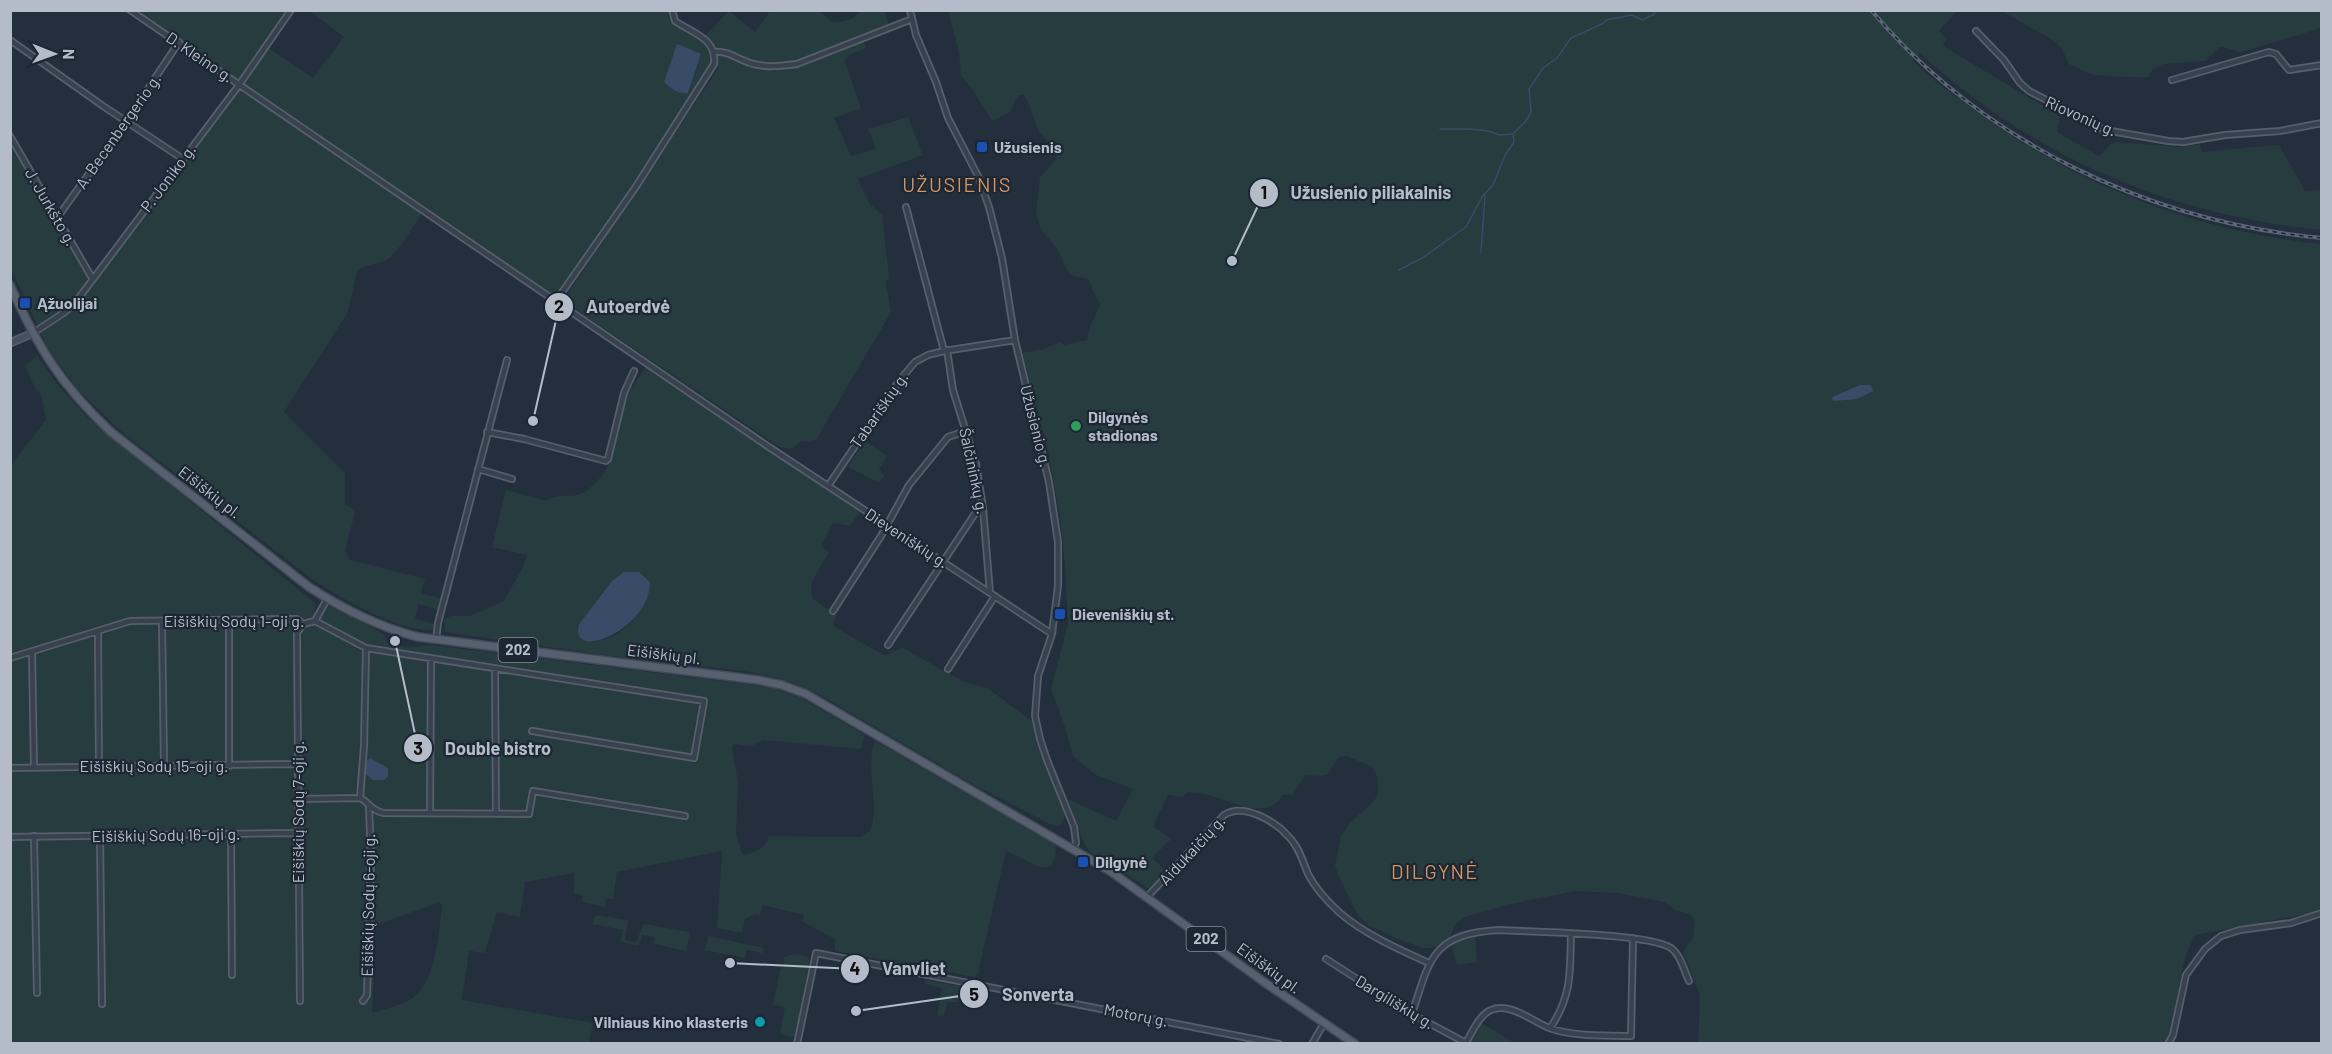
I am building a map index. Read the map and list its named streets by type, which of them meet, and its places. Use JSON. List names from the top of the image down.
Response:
{
  "streets": {
    "main road": ["Eišiškių pl.", "202"],
    "street": [
      "D. Kleino g.",
      "Riovonių g.",
      "A. Becenbergerio g.",
      "P. Joniko g.",
      "J. Jurkšto g.",
      "Tabariškių g.",
      "Užusienio g.",
      "Šalčininkų g.",
      "Dieveniškių g.",
      "Eišiškių Sodų 1-oji g.",
      "Eišiškių Sodų 15-oji g.",
      "Eišiškių Sodų 7-oji g.",
      "Eišiškių Sodų 16-oji g.",
      "Aidukaičių g.",
      "Eišiškių Sodų 6-oji g.",
      "Dargiliškių g.",
      "Motorų g."
    ]
  },
  "crossings": [
    ["D. Kleino g.", "A. Becenbergerio g."],
    ["D. Kleino g.", "P. Joniko g."],
    ["D. Kleino g.", "Dieveniškių g."],
    ["A. Becenbergerio g.", "J. Jurkšto g."],
    ["P. Joniko g.", "J. Jurkšto g."],
    ["P. Joniko g.", "Eišiškių pl."],
    ["Tabariškių g.", "Užusienio g."],
    ["Tabariškių g.", "Šalčininkų g."],
    ["Tabariškių g.", "Dieveniškių g."],
    ["Užusienio g.", "Eišiškių pl."],
    ["Užusienio g.", "Dieveniškių g."],
    ["Šalčininkų g.", "Dieveniškių g."],
    ["Eišiškių pl.", "Aidukaičių g."],
    ["Eišiškių Sodų 1-oji g.", "Eišiškių Sodų 7-oji g."],
    ["Eišiškių Sodų 15-oji g.", "Eišiškių Sodų 7-oji g."],
    ["Eišiškių Sodų 7-oji g.", "Eišiškių Sodų 16-oji g."]
  ],
  "districts": ["UŽUSIENIS", "DILGYNĖ"],
  "places": {
    "transit": [
      "Užusienis",
      "Ąžuolijai",
      "Dieveniškių st.",
      "Dilgynė"
    ],
    "other": [
      "Užusienio piliakalnis",
      "Autoerdvė",
      "Dilgynės stadionas",
      "Double bistro",
      "Vanvliet",
      "Sonverta",
      "Vilniaus kino klasteris"
    ]
  },
  "north": "right"
}
